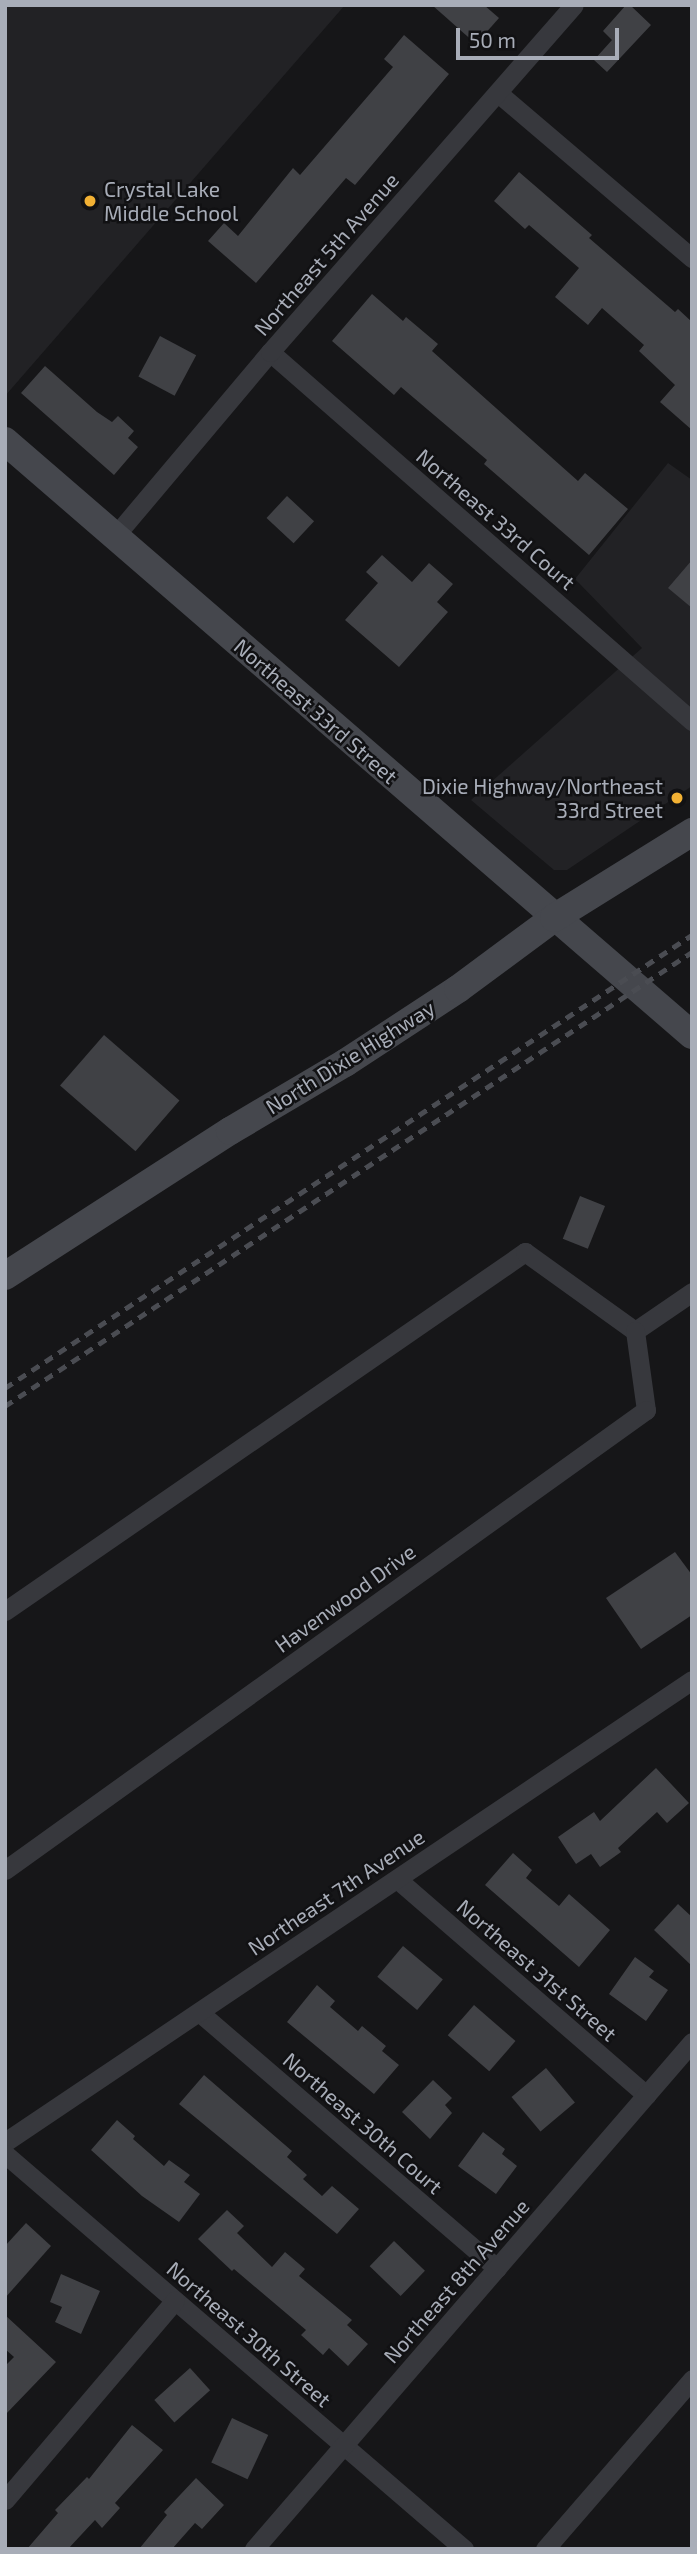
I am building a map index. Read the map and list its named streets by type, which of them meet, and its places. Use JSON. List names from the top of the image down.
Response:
{
  "streets": {
    "street": [
      "Northeast 5th Avenue",
      "Northeast 33rd Court",
      "Northeast 33rd Street",
      "North Dixie Highway",
      "Havenwood Drive",
      "Northeast 7th Avenue",
      "Northeast 31st Street",
      "Northeast 30th Court",
      "Northeast 8th Avenue",
      "Northeast 30th Street"
    ]
  },
  "crossings": [
    ["Northeast 5th Avenue", "Northeast 33rd Court"],
    ["Northeast 5th Avenue", "Northeast 33rd Street"],
    ["Northeast 33rd Street", "North Dixie Highway"],
    ["Northeast 7th Avenue", "Northeast 31st Street"],
    ["Northeast 7th Avenue", "Northeast 30th Court"],
    ["Northeast 31st Street", "Northeast 8th Avenue"],
    ["Northeast 30th Court", "Northeast 8th Avenue"],
    ["Northeast 8th Avenue", "Northeast 30th Street"]
  ],
  "places": ["Crystal Lake Middle School", "Dixie Highway/Northeast 33rd Street"],
  "scale_bar": "50 m"
}
